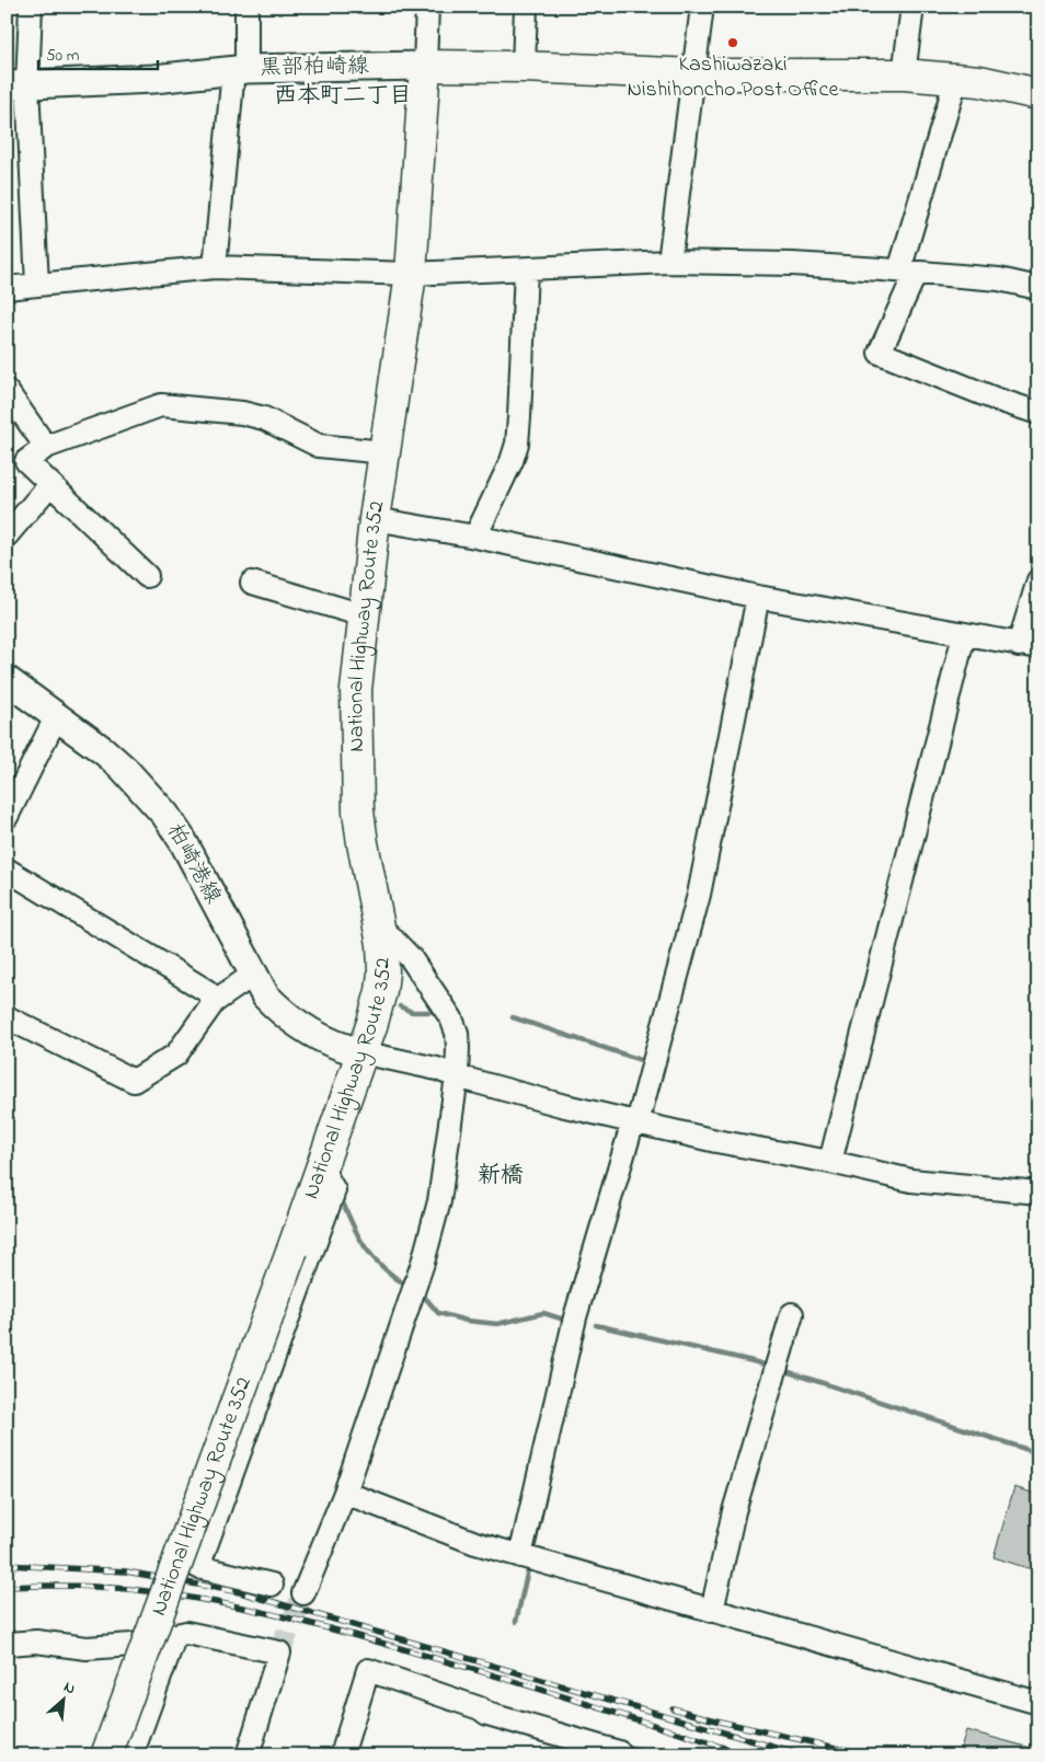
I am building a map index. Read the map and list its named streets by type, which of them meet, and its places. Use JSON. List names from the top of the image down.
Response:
{
  "streets": {
    "highway": ["National Highway Route 352"],
    "main road": ["黒部柏崎線", "柏崎港線"]
  },
  "crossings": [
    ["黒部柏崎線", "National Highway Route 352"],
    ["National Highway Route 352", "柏崎港線"]
  ],
  "districts": ["西本町二丁目", "新橋"],
  "places": ["Kashiwazaki Nishihoncho Post Office"],
  "scale_bar": "50 m",
  "north": "top right"
}
